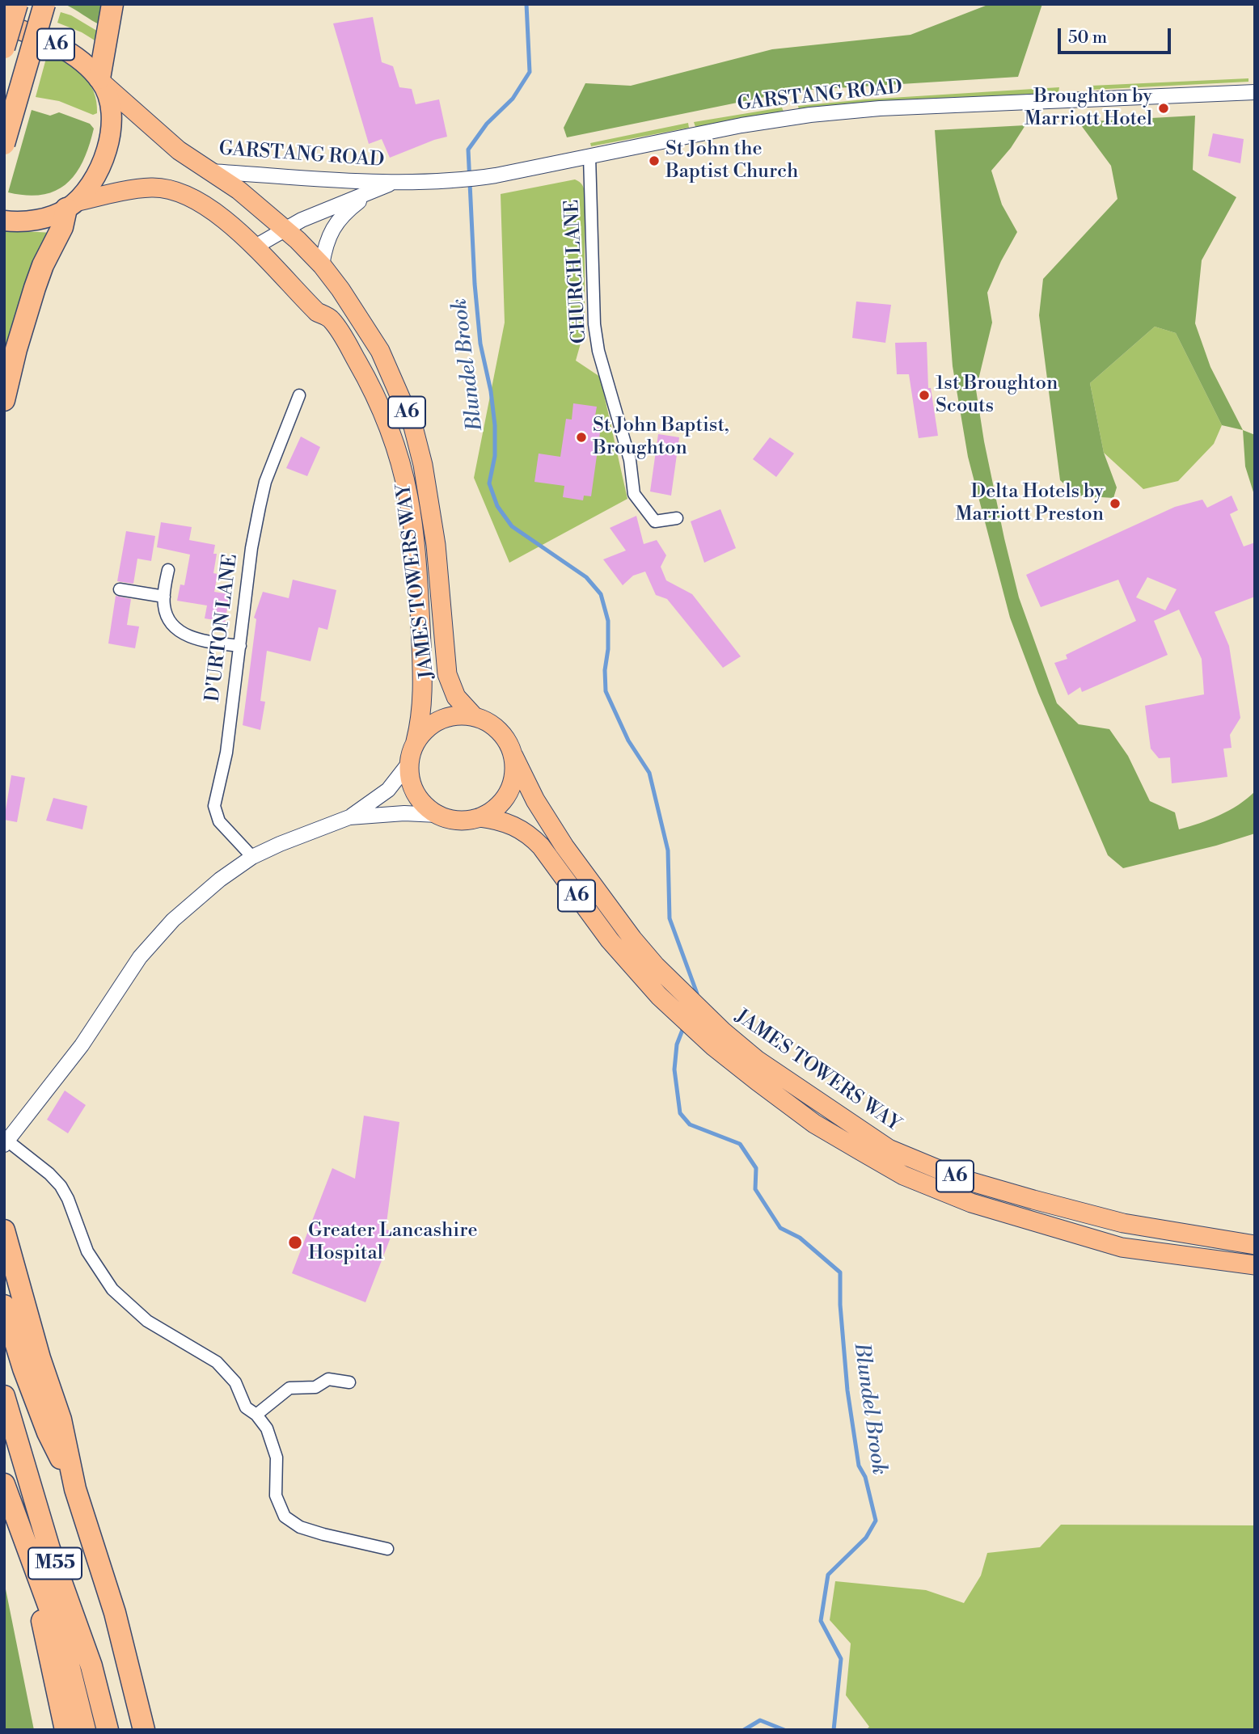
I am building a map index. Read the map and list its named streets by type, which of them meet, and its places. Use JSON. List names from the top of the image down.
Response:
{
  "streets": {
    "highway": ["A6", "M55"],
    "main road": ["GARSTANG ROAD", "JAMES TOWERS WAY"],
    "street": ["CHURCH LANE", "D'URTON LANE"]
  },
  "crossings": [
    ["A6", "GARSTANG ROAD"],
    ["A6", "JAMES TOWERS WAY"],
    ["GARSTANG ROAD", "CHURCH LANE"],
    ["GARSTANG ROAD", "JAMES TOWERS WAY"]
  ],
  "water": ["Blundel Brook"],
  "places": [
    "Broughton by Marriott Hotel",
    "St John the Baptist Church",
    "1st Broughton Scouts",
    "St John Baptist, Broughton",
    "Delta Hotels by Marriott Preston",
    "Greater Lancashire Hospital"
  ],
  "scale_bar": "50 m"
}
